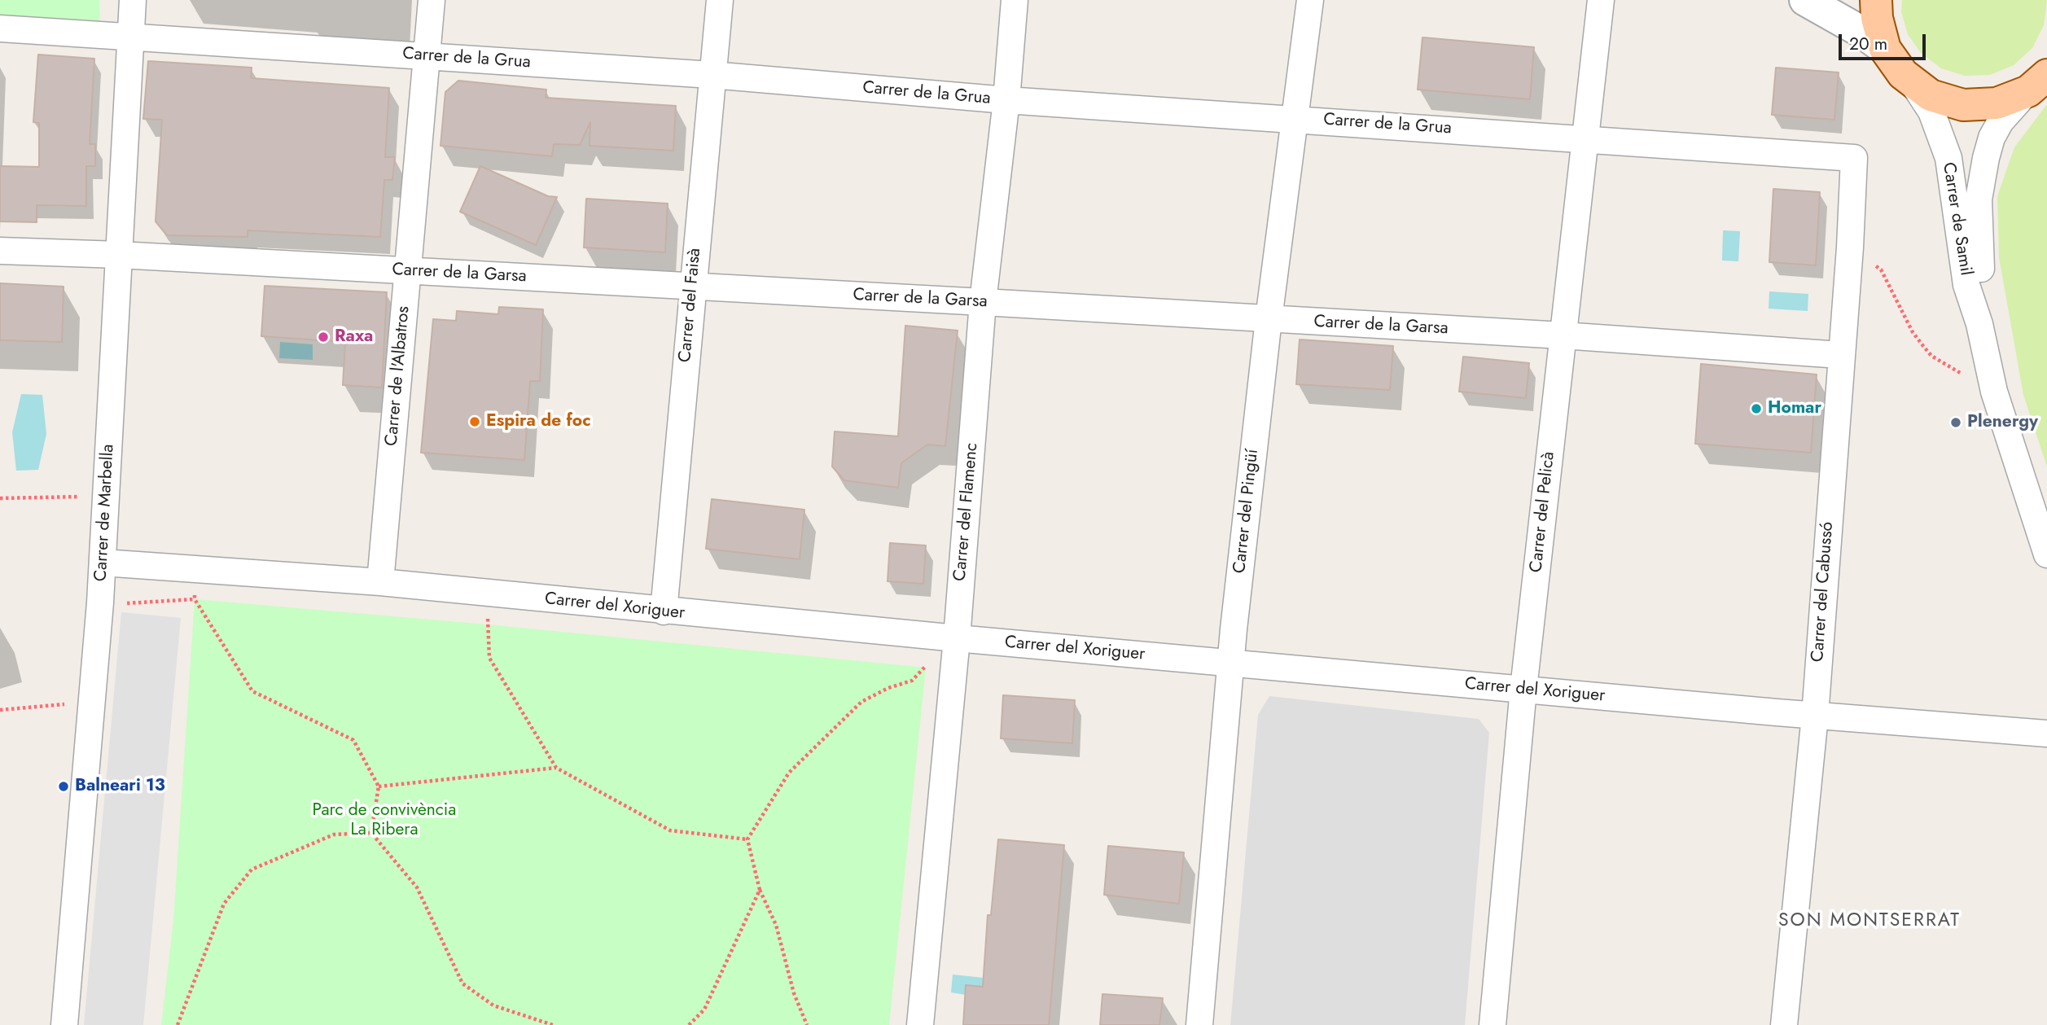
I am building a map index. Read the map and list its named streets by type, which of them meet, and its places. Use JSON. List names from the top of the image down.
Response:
{
  "streets": {
    "street": [
      "Carrer de la Grua",
      "Carrer de Samil",
      "Carrer de la Garsa",
      "Carrer del Faisà",
      "Carrer de l'Albatros",
      "Carrer del Pingüí",
      "Carrer del Flamenc",
      "Carrer del Pelicà",
      "Carrer de Marbella",
      "Carrer del Cabussó",
      "Carrer del Xoriguer"
    ]
  },
  "crossings": [
    ["Carrer de la Grua", "Carrer del Faisà"],
    ["Carrer de la Grua", "Carrer de l'Albatros"],
    ["Carrer de la Grua", "Carrer del Pingüí"],
    ["Carrer de la Grua", "Carrer del Flamenc"],
    ["Carrer de la Grua", "Carrer del Pelicà"],
    ["Carrer de la Grua", "Carrer de Marbella"],
    ["Carrer de la Grua", "Carrer del Cabussó"],
    ["Carrer de la Garsa", "Carrer del Faisà"],
    ["Carrer de la Garsa", "Carrer de l'Albatros"],
    ["Carrer de la Garsa", "Carrer del Pingüí"],
    ["Carrer de la Garsa", "Carrer del Flamenc"],
    ["Carrer de la Garsa", "Carrer del Pelicà"],
    ["Carrer de la Garsa", "Carrer de Marbella"],
    ["Carrer de la Garsa", "Carrer del Cabussó"],
    ["Carrer del Faisà", "Carrer del Xoriguer"],
    ["Carrer de l'Albatros", "Carrer del Xoriguer"],
    ["Carrer del Pingüí", "Carrer del Xoriguer"],
    ["Carrer del Flamenc", "Carrer del Xoriguer"],
    ["Carrer del Pelicà", "Carrer del Xoriguer"],
    ["Carrer de Marbella", "Carrer del Xoriguer"],
    ["Carrer del Cabussó", "Carrer del Xoriguer"]
  ],
  "districts": ["SON MONTSERRAT"],
  "parks": ["Parc de convivència La Ribera"],
  "places": [
    "Raxa",
    "Homar",
    "Espira de foc",
    "Plenergy",
    "Balneari 13"
  ],
  "scale_bar": "20 m"
}
